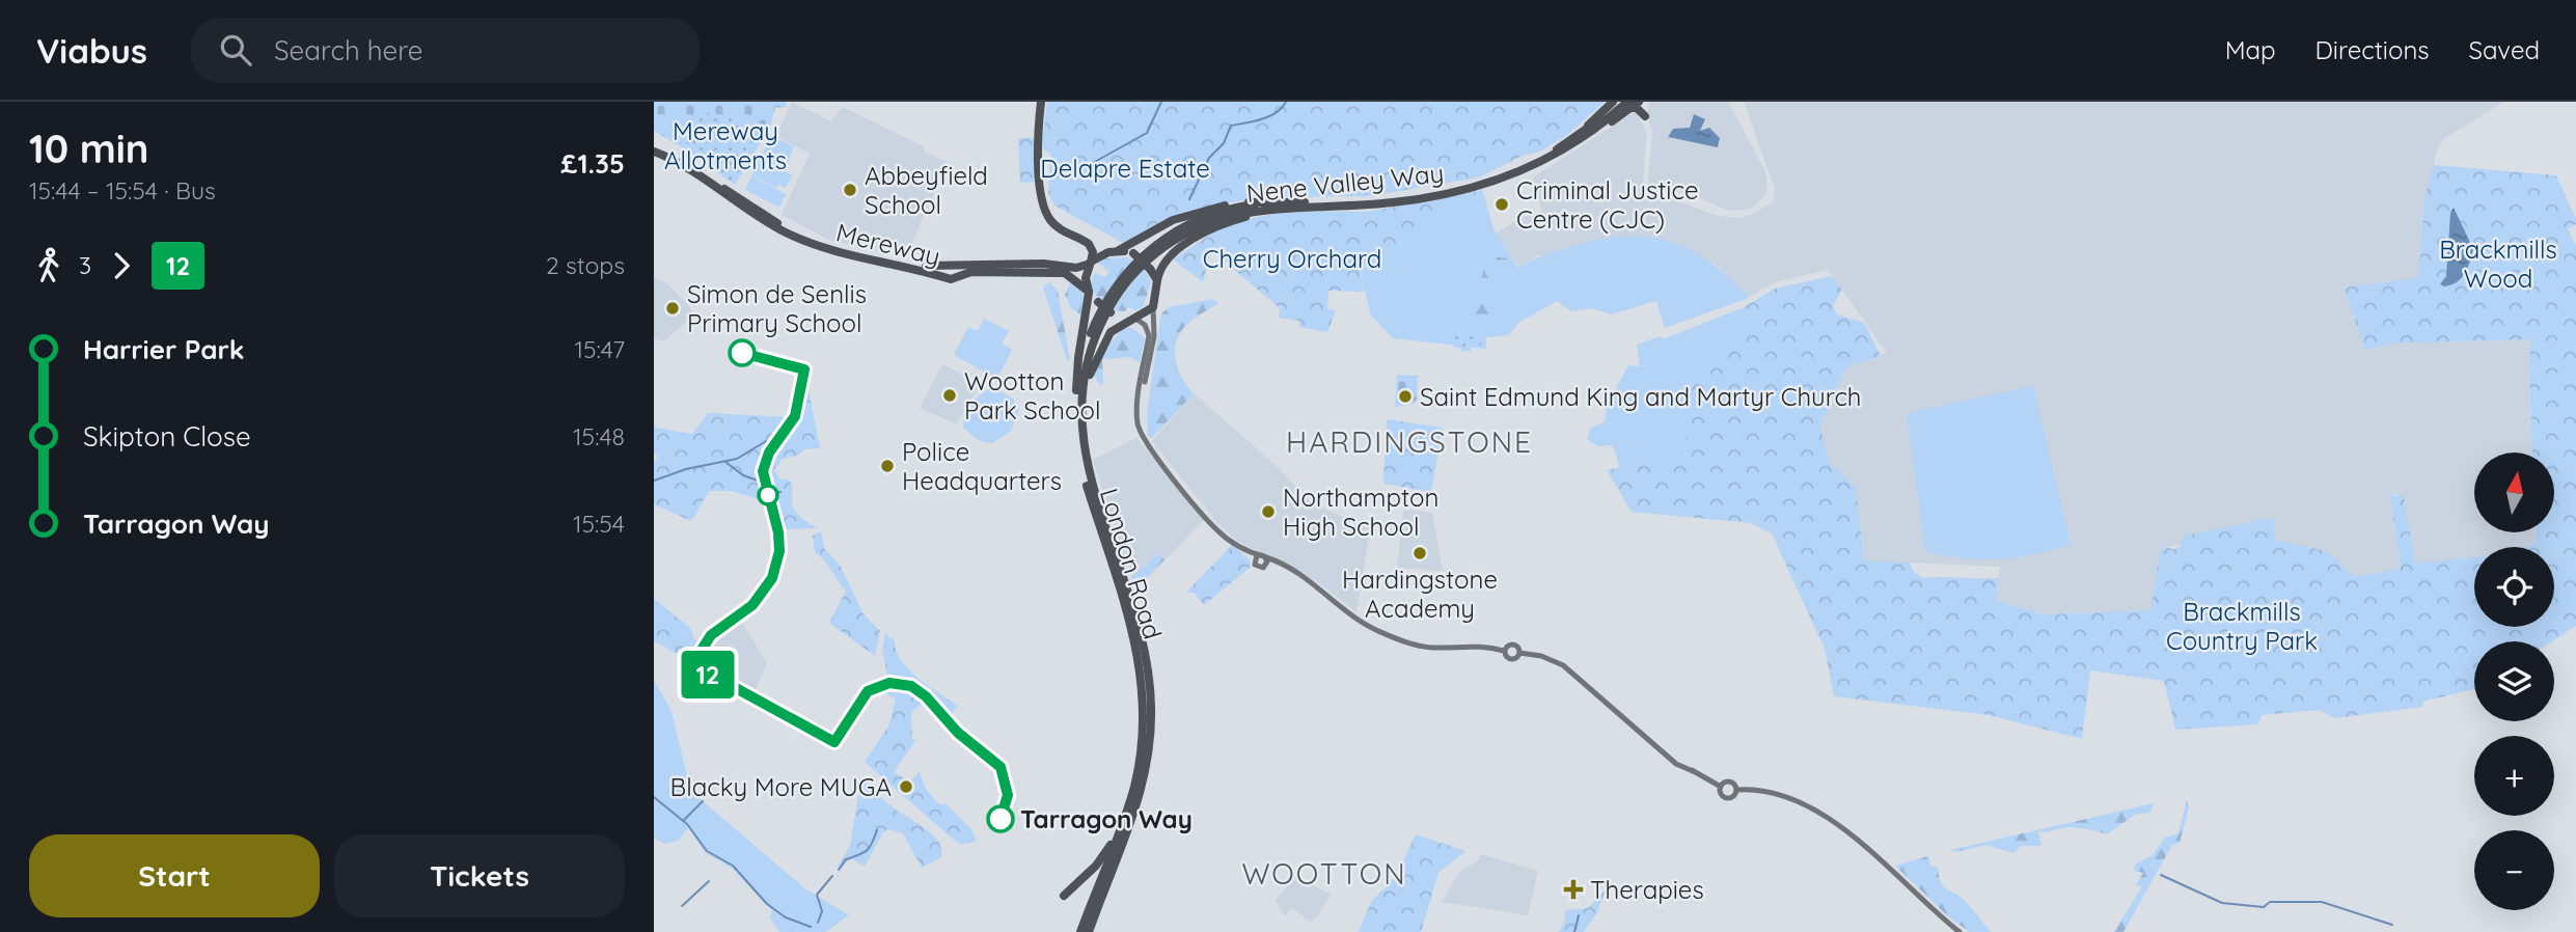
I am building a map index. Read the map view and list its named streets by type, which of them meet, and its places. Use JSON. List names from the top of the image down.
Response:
{
  "streets": {
    "highway": ["Nene Valley Way", "Mereway", "London Road"]
  },
  "crossings": [
    ["Nene Valley Way", "London Road"]
  ],
  "districts": ["HARDINGSTONE", "WOOTTON"],
  "parks": [
    "Mereway Allotments",
    "Delapre Estate",
    "Brackmills Wood",
    "Cherry Orchard",
    "Brackmills Country Park"
  ],
  "places": {
    "other": [
      "Abbeyfield School",
      "Criminal Justice Centre (CJC)",
      "Simon de Senlis Primary School",
      "Wootton Park School",
      "Saint Edmund King and Martyr Church",
      "Police Headquarters",
      "Northampton High School",
      "Hardingstone Academy",
      "Blacky More MUGA",
      "Tarragon Way"
    ],
    "health": ["Therapies"]
  },
  "lines": ["bus line 12"],
  "north": "top",
  "page": {
    "header": "Viabus",
    "search": "Search here",
    "nav": ["Map", "Directions", "Saved"],
    "heading": ["10 min", "15:44 – 15:54 · Bus", "£1.35"],
    "on_map": "12",
    "legs": ["3", "12", "2 stops"],
    "list": [
      {
        "name": "Harrier Park",
        "value": "15:47"
      },
      {
        "name": "Skipton Close",
        "value": "15:48"
      },
      {
        "name": "Tarragon Way",
        "value": "15:54"
      }
    ],
    "map_buttons": ["+", "−"],
    "buttons": ["Start", "Tickets"]
  }
}
